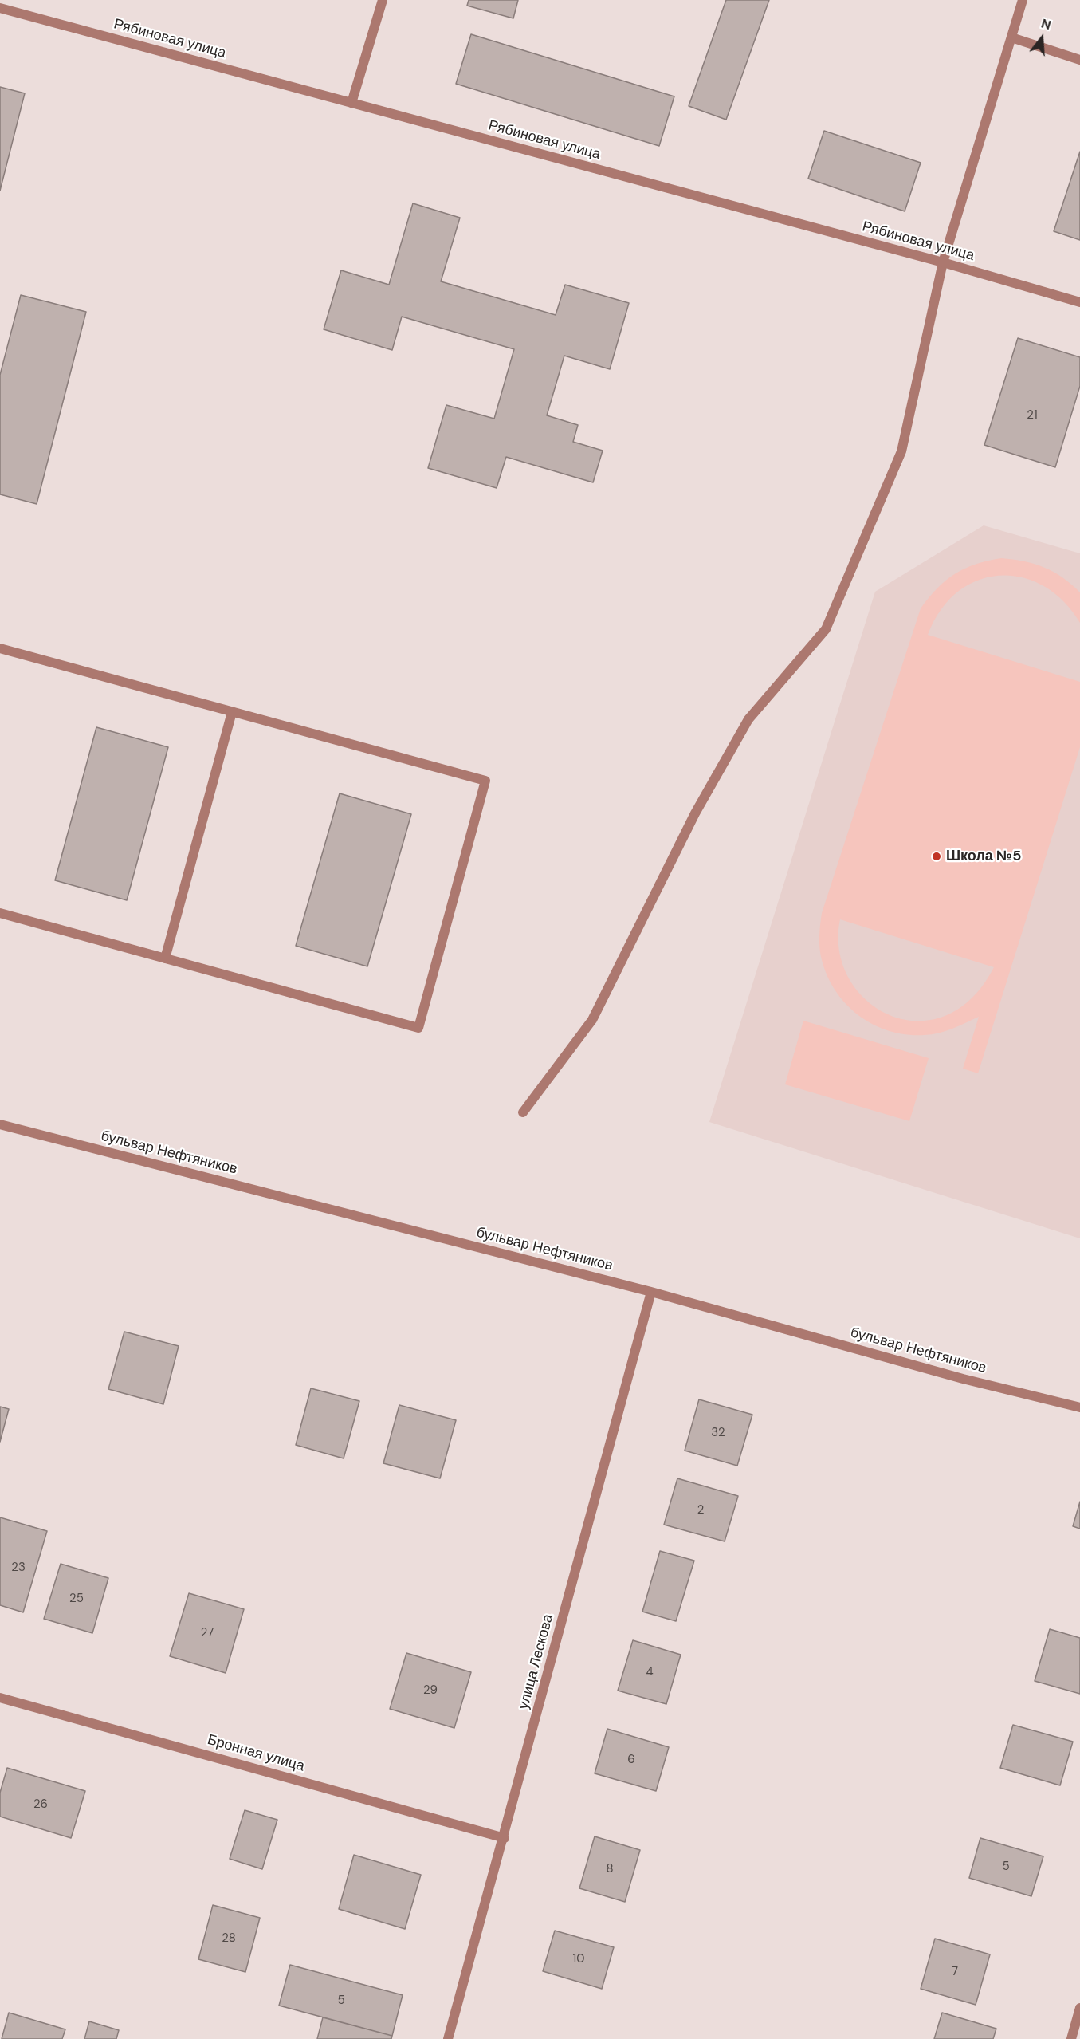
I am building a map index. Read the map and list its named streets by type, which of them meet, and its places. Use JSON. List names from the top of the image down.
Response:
{
  "streets": {
    "street": [
      "Рябиновая улица",
      "бульвар Нефтяников",
      "улица Лескова",
      "Бронная улица"
    ]
  },
  "crossings": [
    ["бульвар Нефтяников", "улица Лескова"],
    ["улица Лескова", "Бронная улица"]
  ],
  "places": ["Школа №5"],
  "house_numbers": [
    "21",
    "32",
    "2",
    "23",
    "25",
    "27",
    "4",
    "29",
    "6",
    "26",
    "5",
    "8",
    "28",
    "10",
    "7",
    "5"
  ],
  "north": "top"
}
